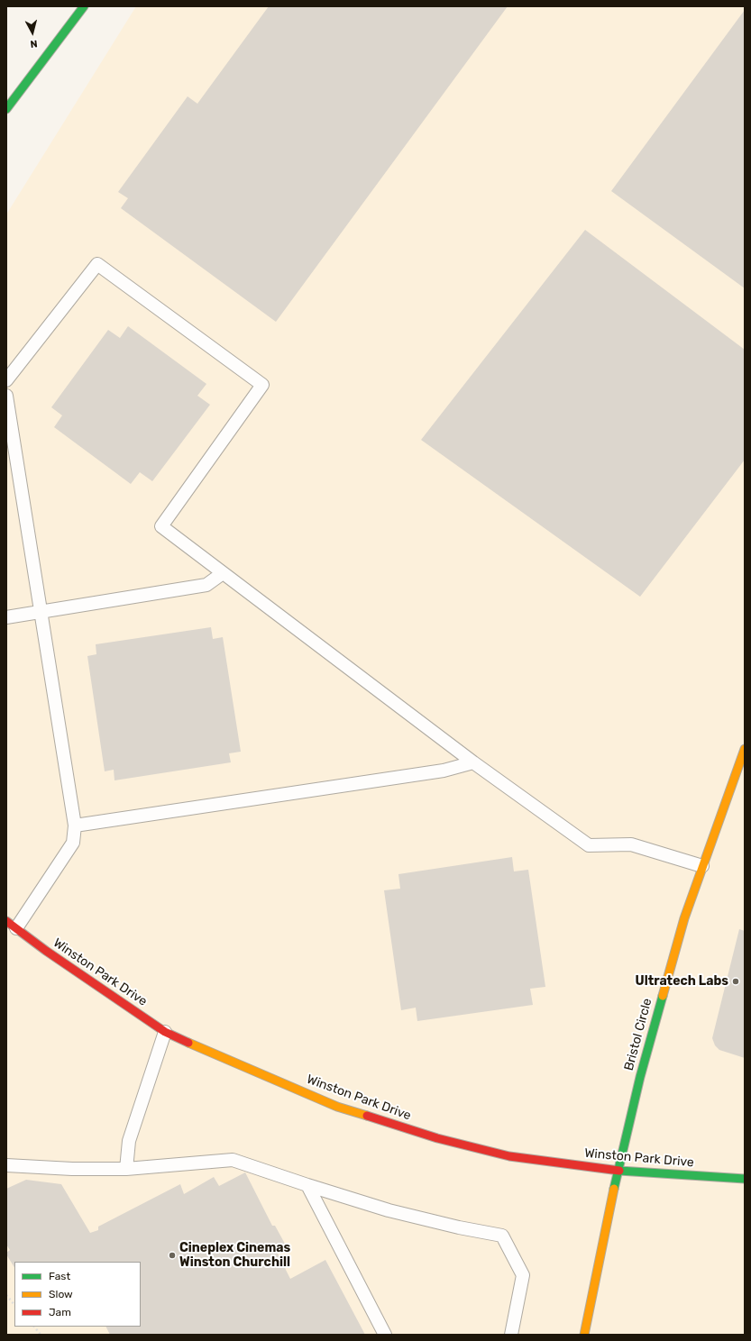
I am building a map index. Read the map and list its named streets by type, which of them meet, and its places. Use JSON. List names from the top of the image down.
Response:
{
  "streets": {
    "street": ["Winston Park Drive", "Bristol Circle"]
  },
  "crossings": [
    ["Winston Park Drive", "Bristol Circle"]
  ],
  "places": ["Ultratech Labs", "Cineplex Cinemas Winston Churchill"],
  "legend": ["Fast", "Slow", "Jam"],
  "north": "bottom"
}
